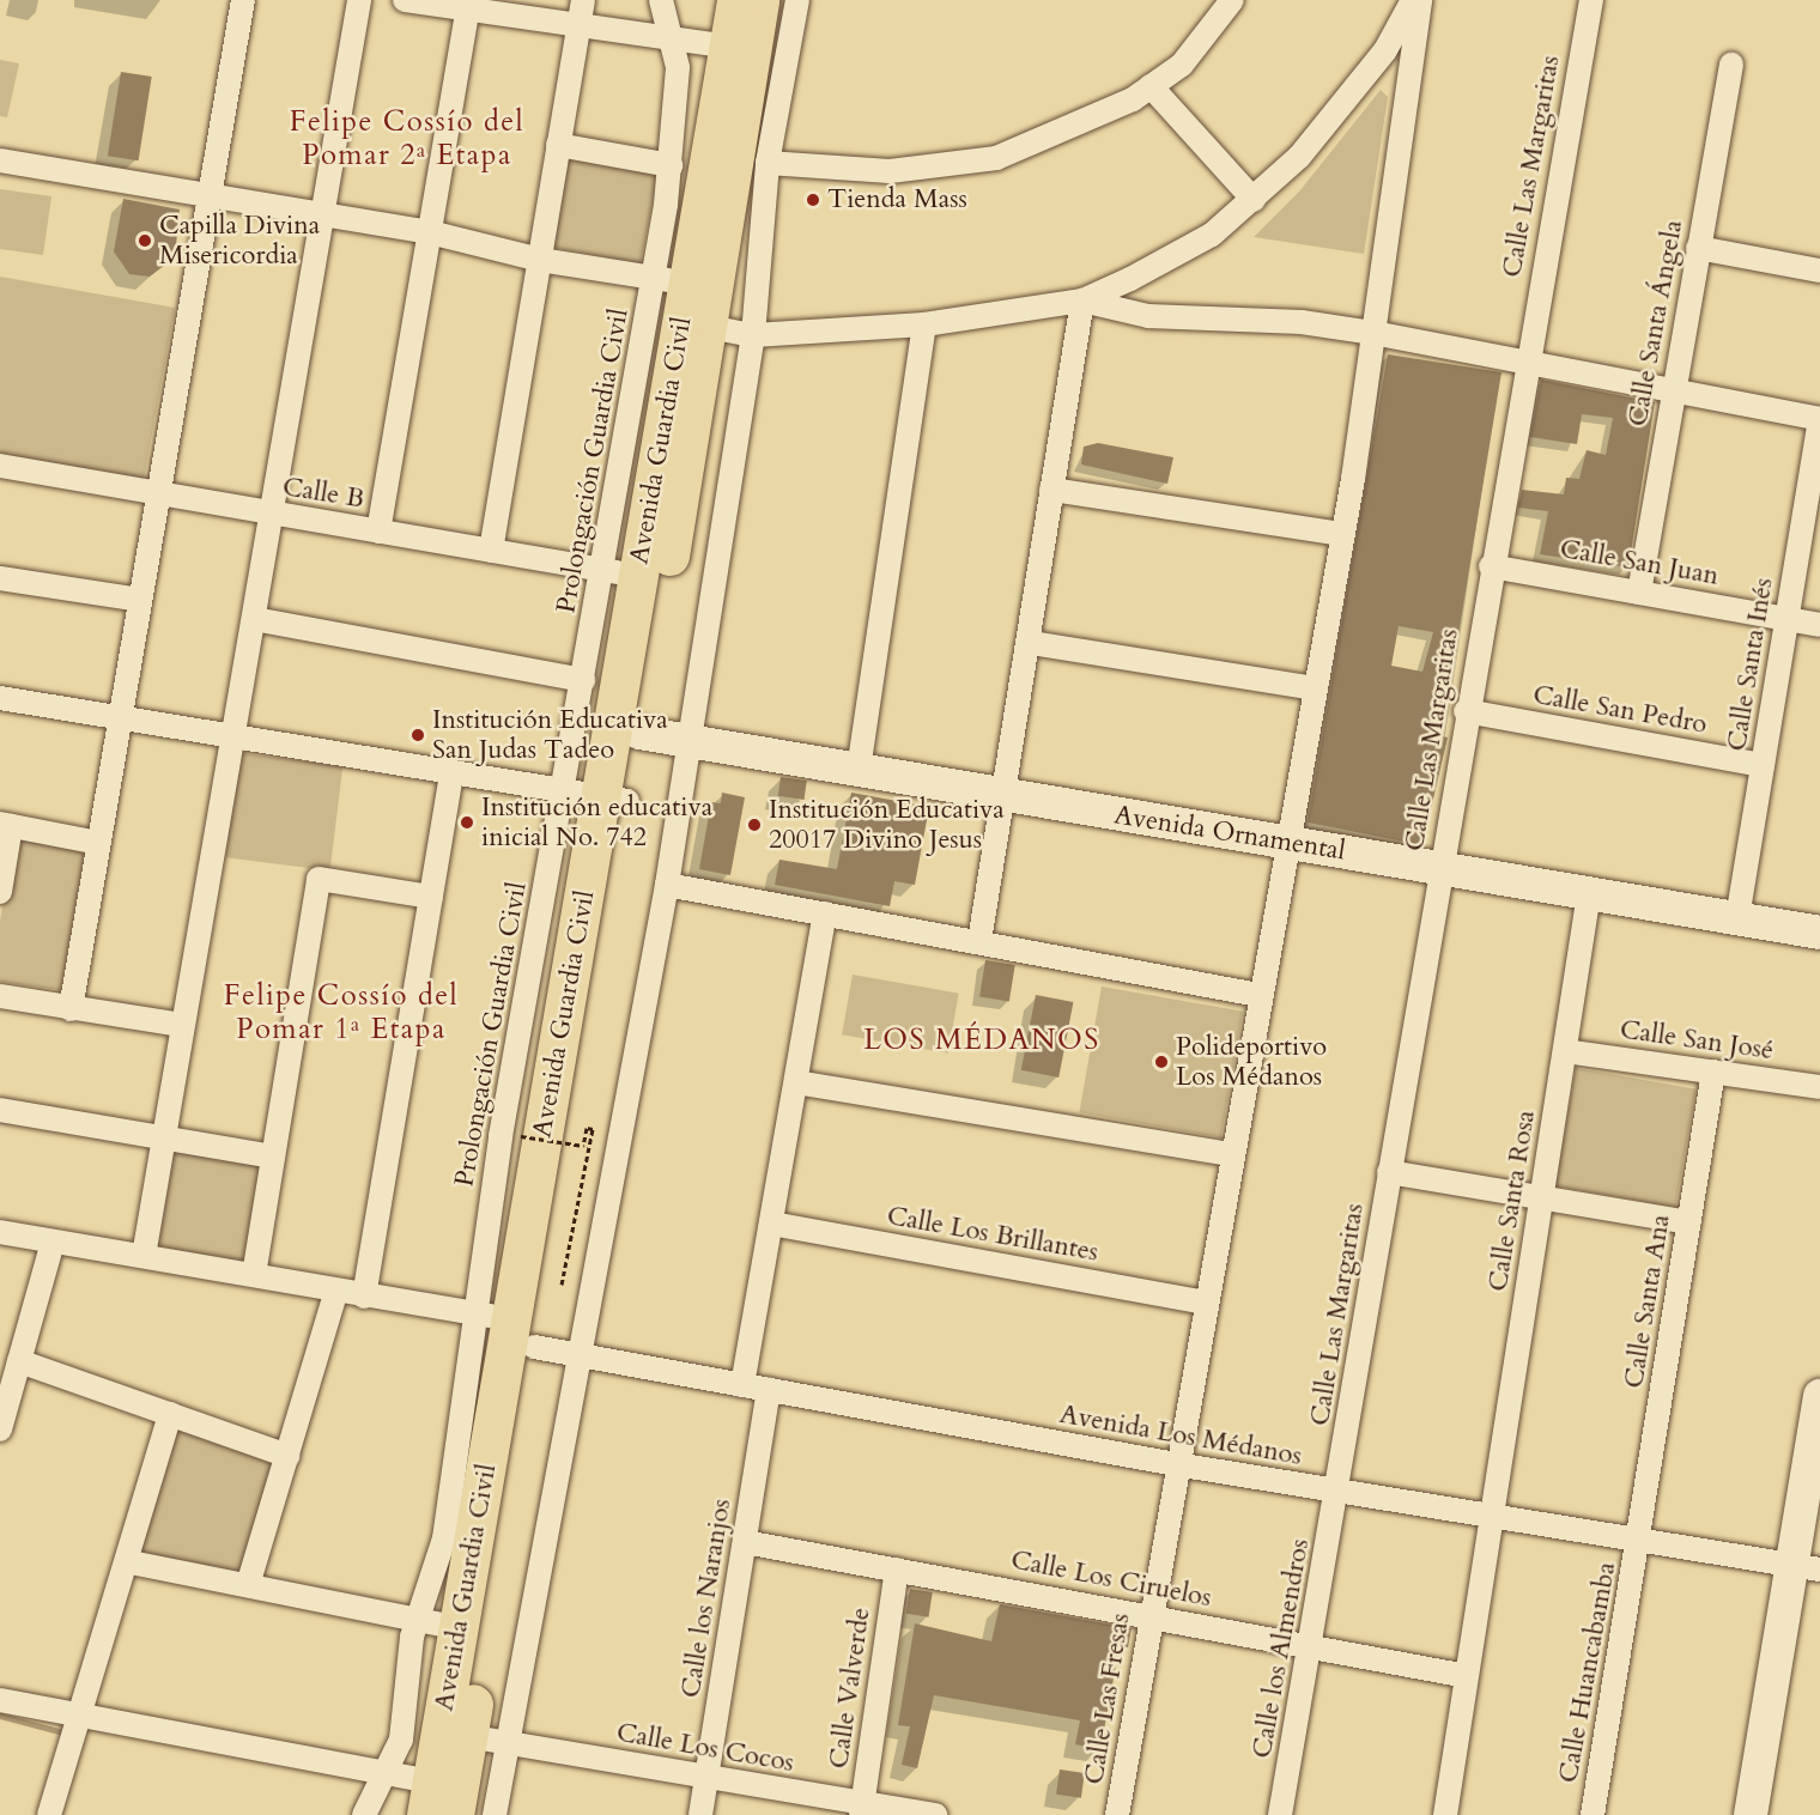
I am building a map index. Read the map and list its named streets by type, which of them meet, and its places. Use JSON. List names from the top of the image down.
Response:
{
  "streets": {
    "highway": ["Avenida Guardia Civil"],
    "street": [
      "Calle Las Margaritas",
      "Calle Santa Ángela",
      "Prolongación Guardia Civil",
      "Calle B",
      "Calle San Juan",
      "Calle Santa Inés",
      "Calle San Pedro",
      "Avenida Ornamental",
      "Calle San José",
      "Calle Santa Rosa",
      "Calle Los Brillantes",
      "Calle Santa Ana",
      "Avenida Los Médanos",
      "Calle Los Ciruelos",
      "Calle los Naranjos",
      "Calle los Almendros",
      "Calle Huancabamba",
      "Calle Valverde",
      "Calle Las Fresas",
      "Calle Los Cocos"
    ]
  },
  "crossings": [
    ["Calle Las Margaritas", "Calle San Juan"],
    ["Calle Las Margaritas", "Calle San Pedro"],
    ["Calle Las Margaritas", "Avenida Ornamental"],
    ["Calle Las Margaritas", "Avenida Los Médanos"],
    ["Calle Las Margaritas", "Calle los Almendros"],
    ["Calle Santa Ángela", "Calle San Juan"],
    ["Avenida Guardia Civil", "Prolongación Guardia Civil"],
    ["Avenida Guardia Civil", "Calle B"],
    ["Avenida Guardia Civil", "Avenida Ornamental"],
    ["Avenida Guardia Civil", "Avenida Los Médanos"],
    ["Avenida Guardia Civil", "Calle Los Cocos"],
    ["Prolongación Guardia Civil", "Calle B"],
    ["Calle San Juan", "Calle Santa Inés"],
    ["Calle Santa Inés", "Calle San Pedro"],
    ["Calle Santa Inés", "Avenida Ornamental"],
    ["Avenida Ornamental", "Calle Santa Rosa"],
    ["Avenida Ornamental", "Calle Las Fresas"],
    ["Calle San José", "Calle Santa Rosa"],
    ["Calle San José", "Calle Santa Ana"],
    ["Calle Santa Rosa", "Avenida Los Médanos"],
    ["Calle Santa Rosa", "Calle Los Ciruelos"],
    ["Calle Los Brillantes", "Calle Las Fresas"],
    ["Calle Santa Ana", "Avenida Los Médanos"],
    ["Calle Santa Ana", "Calle Huancabamba"],
    ["Avenida Los Médanos", "Calle los Naranjos"],
    ["Avenida Los Médanos", "Calle los Almendros"],
    ["Avenida Los Médanos", "Calle Huancabamba"],
    ["Avenida Los Médanos", "Calle Las Fresas"],
    ["Calle Los Ciruelos", "Calle los Naranjos"],
    ["Calle Los Ciruelos", "Calle los Almendros"],
    ["Calle Los Ciruelos", "Calle Valverde"],
    ["Calle Los Ciruelos", "Calle Las Fresas"],
    ["Calle los Naranjos", "Calle Los Cocos"],
    ["Calle Valverde", "Calle Los Cocos"]
  ],
  "districts": ["Felipe Cossío del Pomar 2ª Etapa", "Felipe Cossío del Pomar 1ª Etapa", "LOS MÉDANOS"],
  "places": [
    "Tienda Mass",
    "Capilla Divina Misericordia",
    "Institución Educativa San Judas Tadeo",
    "Institución educativa inicial No. 742",
    "Institución Educativa 20017 Divino Jesus",
    "Polideportivo Los Médanos"
  ]
}
